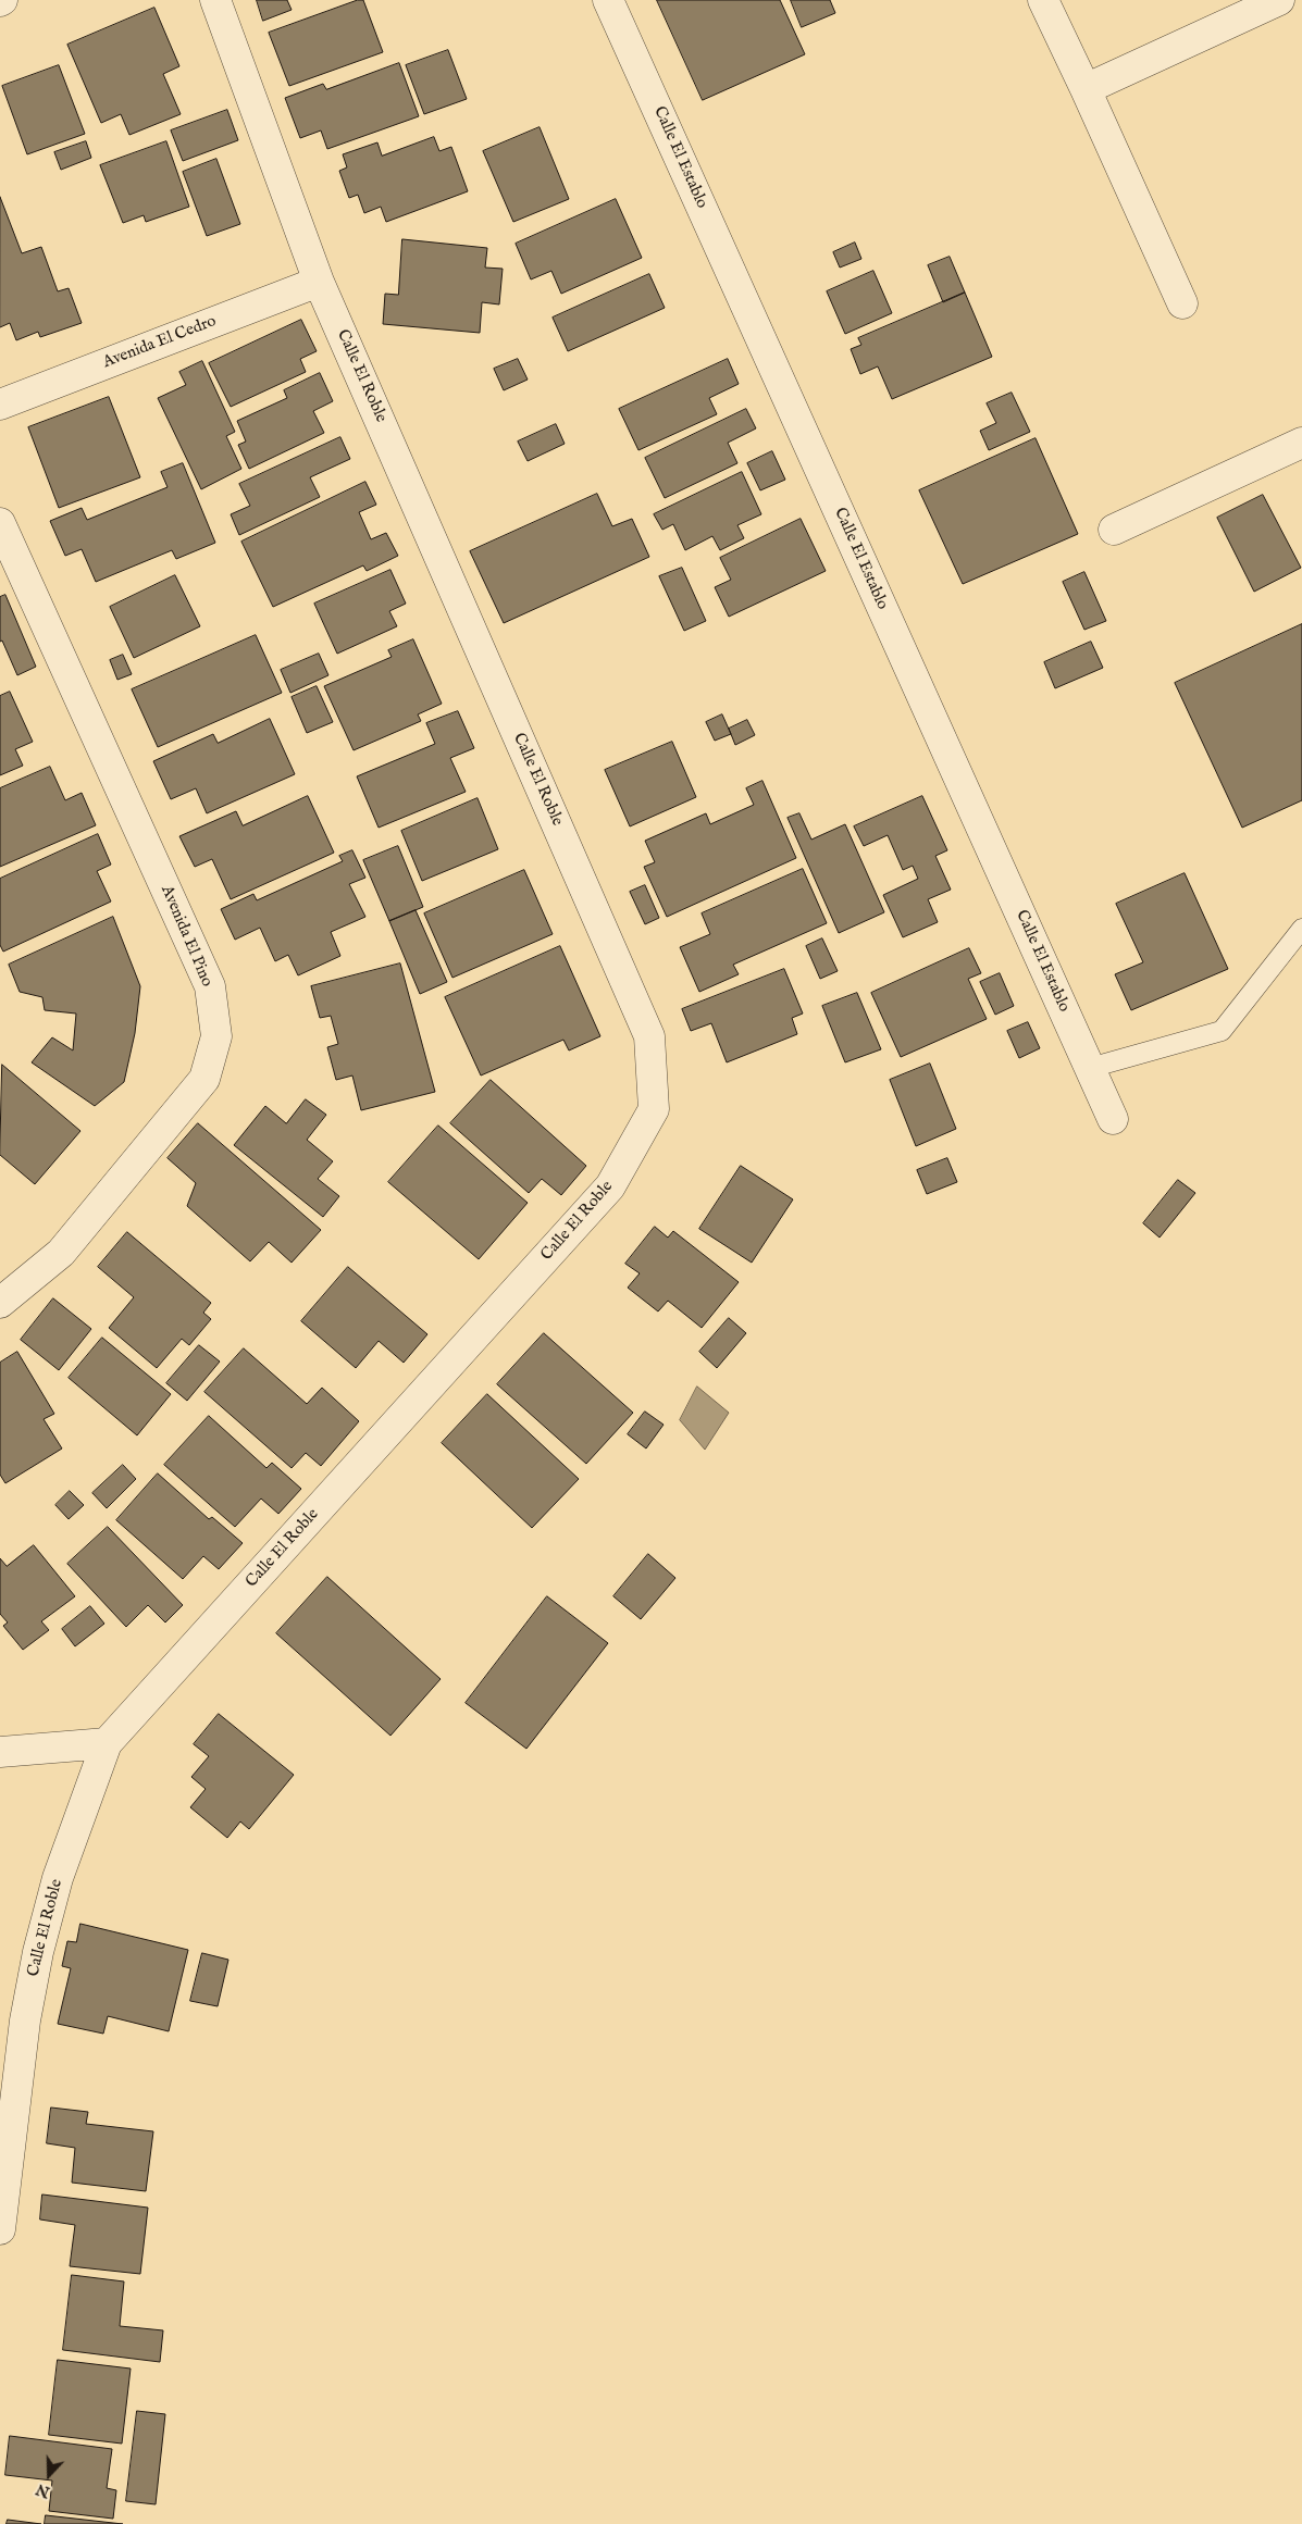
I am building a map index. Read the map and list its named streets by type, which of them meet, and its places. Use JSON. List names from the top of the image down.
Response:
{
  "streets": {
    "street": [
      "Calle El Establo",
      "Avenida El Cedro",
      "Calle El Roble",
      "Avenida El Pino"
    ]
  },
  "crossings": [
    ["Avenida El Cedro", "Calle El Roble"]
  ],
  "north": "bottom"
}
